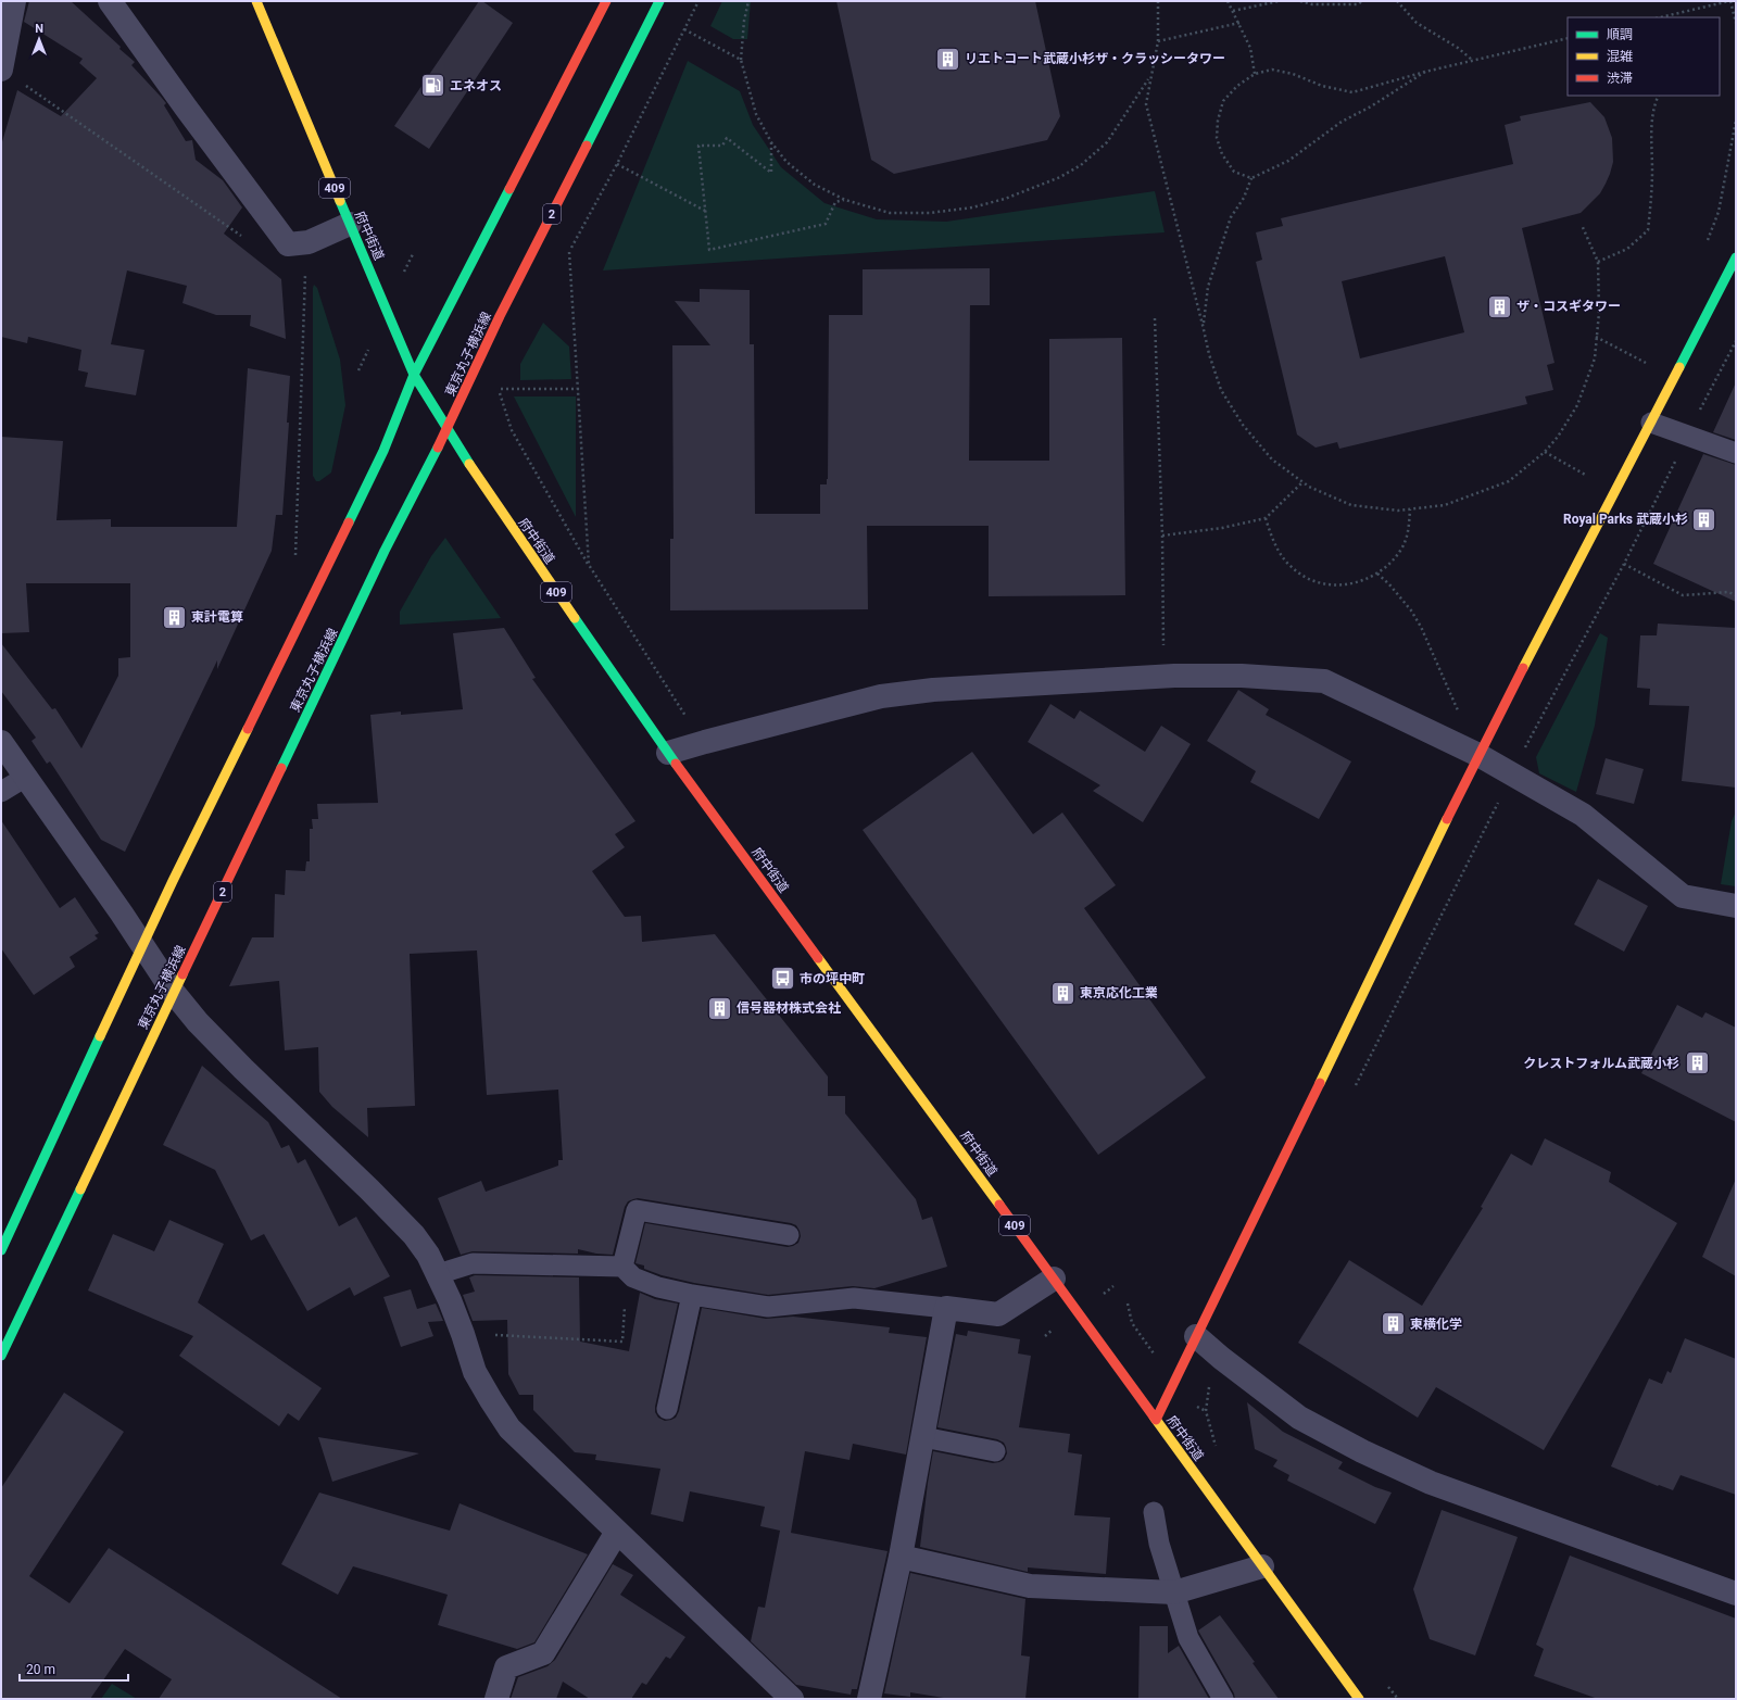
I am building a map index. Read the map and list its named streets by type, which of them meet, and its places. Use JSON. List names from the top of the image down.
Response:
{
  "streets": {
    "main road": [
      "409",
      "2",
      "府中街道",
      "東京丸子横浜線"
    ]
  },
  "crossings": [
    ["府中街道", "東京丸子横浜線"]
  ],
  "places": {
    "building": [
      "リエトコート武蔵小杉ザ・クラッシータワー",
      "ザ・コスギタワー",
      "Royal Parks 武蔵小杉",
      "東計電算",
      "東京応化工業",
      "信号器材株式会社",
      "クレストフォルム武蔵小杉",
      "東横化学"
    ],
    "fuel station": ["エネオス"],
    "bus stop": ["市の坪中町"]
  },
  "legend": ["順調", "混雑", "渋滞"],
  "scale_bar": "20 m",
  "north": "top"
}
